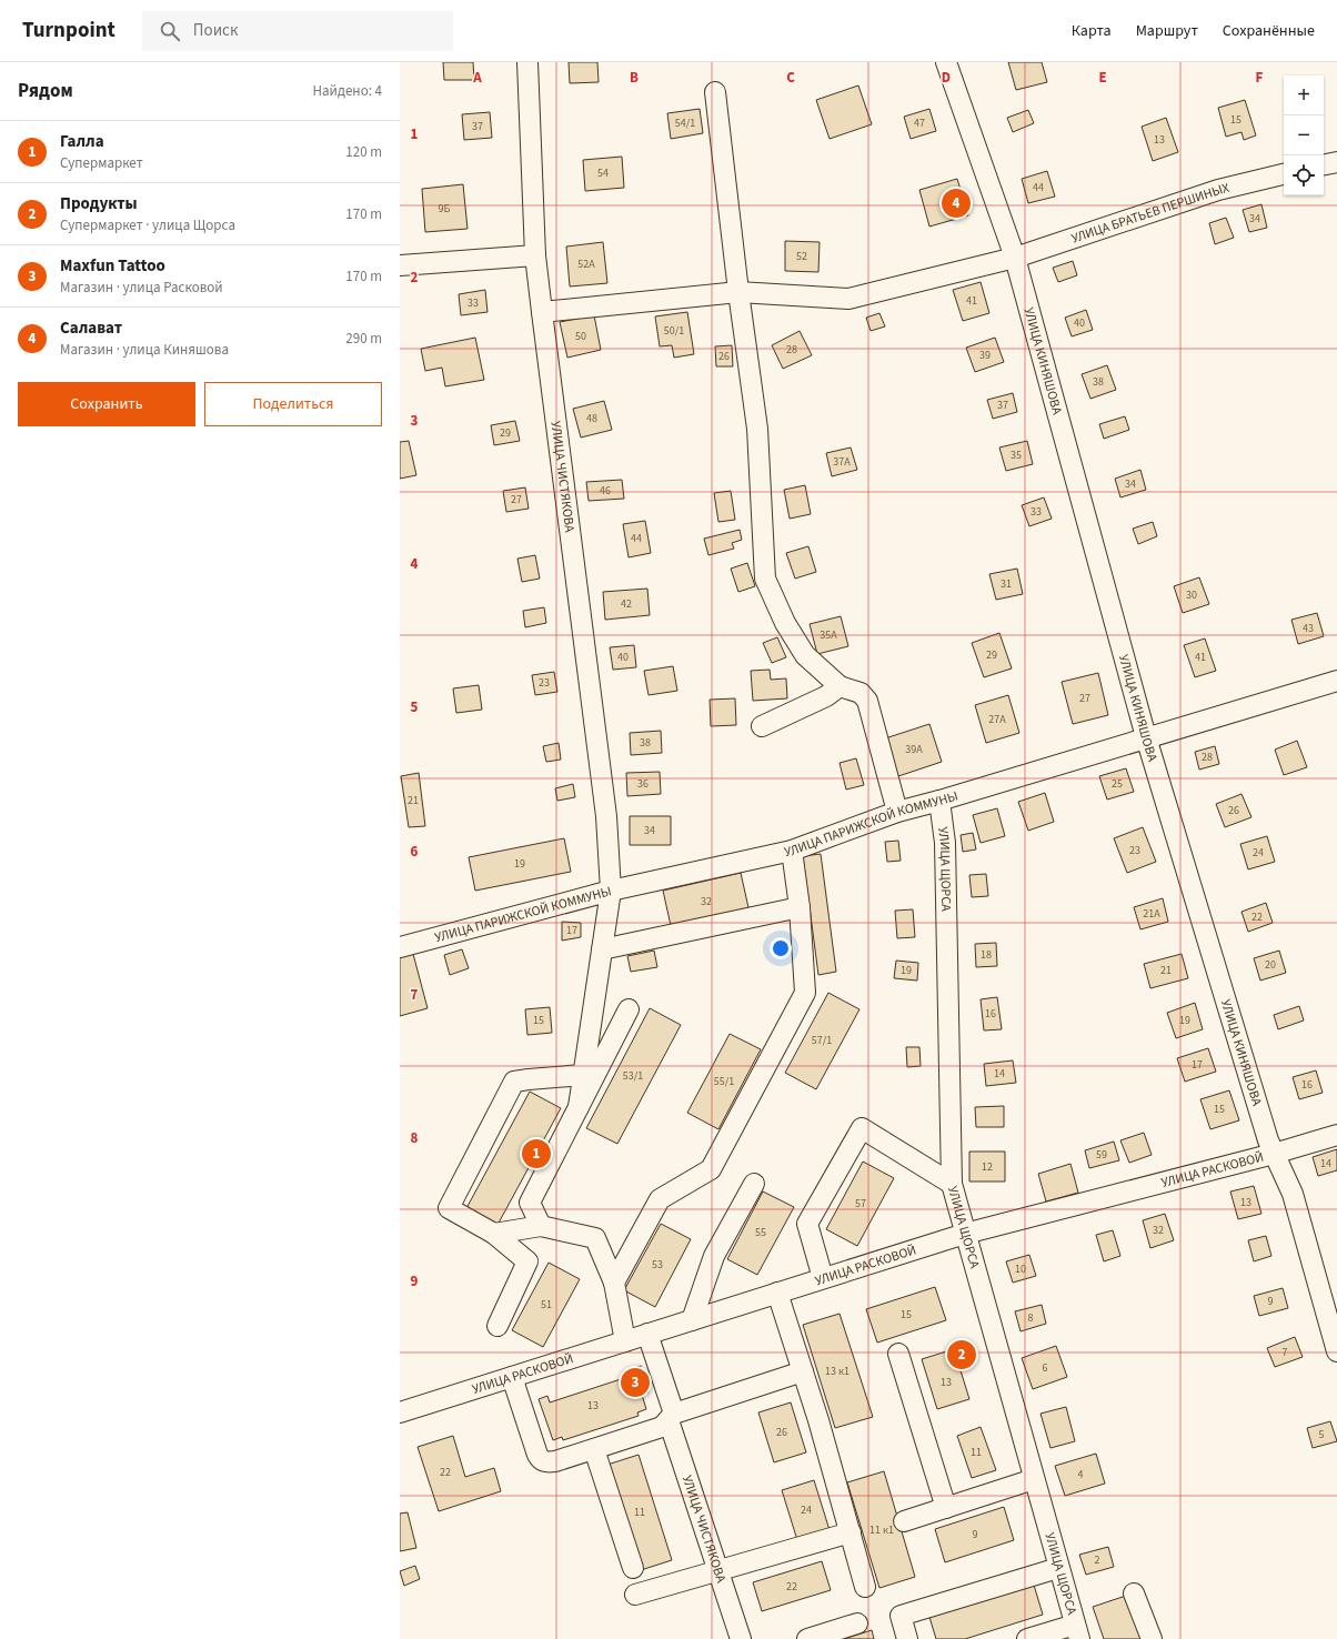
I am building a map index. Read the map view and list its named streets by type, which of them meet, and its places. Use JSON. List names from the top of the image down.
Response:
{
  "streets": {
    "street": [
      "УЛИЦА БРАТЬЕВ ПЕРШИНЫХ",
      "УЛИЦА КИНЯШОВА",
      "УЛИЦА ЧИСТЯКОВА",
      "УЛИЦА ПАРИЖСКОЙ КОММУНЫ",
      "УЛИЦА ЩОРСА",
      "УЛИЦА РАСКОВОЙ"
    ]
  },
  "crossings": [
    ["УЛИЦА БРАТЬЕВ ПЕРШИНЫХ", "УЛИЦА КИНЯШОВА"],
    ["УЛИЦА БРАТЬЕВ ПЕРШИНЫХ", "УЛИЦА ЧИСТЯКОВА"],
    ["УЛИЦА КИНЯШОВА", "УЛИЦА ПАРИЖСКОЙ КОММУНЫ"],
    ["УЛИЦА КИНЯШОВА", "УЛИЦА РАСКОВОЙ"],
    ["УЛИЦА ЧИСТЯКОВА", "УЛИЦА ПАРИЖСКОЙ КОММУНЫ"],
    ["УЛИЦА ЧИСТЯКОВА", "УЛИЦА РАСКОВОЙ"],
    ["УЛИЦА ПАРИЖСКОЙ КОММУНЫ", "УЛИЦА ЩОРСА"],
    ["УЛИЦА ЩОРСА", "УЛИЦА РАСКОВОЙ"]
  ],
  "house_numbers": [
    "15",
    "54/1",
    "47",
    "37",
    "13",
    "54",
    "44",
    "9Б",
    "34",
    "52",
    "52А",
    "41",
    "33",
    "40",
    "50/1",
    "50",
    "28",
    "39",
    "26",
    "38",
    "37",
    "48",
    "29",
    "35",
    "37А",
    "34",
    "46",
    "27",
    "33",
    "44",
    "31",
    "30",
    "42",
    "43",
    "35А",
    "29",
    "40",
    "41",
    "23",
    "27",
    "27А",
    "38",
    "39А",
    "28",
    "36",
    "25",
    "21",
    "26",
    "34",
    "23",
    "24",
    "19",
    "32",
    "21А",
    "22",
    "17",
    "18",
    "20",
    "19",
    "21",
    "16",
    "15",
    "19",
    "57/1",
    "17",
    "14",
    "53/1",
    "55/1",
    "16",
    "15",
    "59",
    "14",
    "12",
    "13",
    "57",
    "32",
    "55",
    "53",
    "10",
    "9",
    "51",
    "15",
    "8",
    "7",
    "6",
    "13 к1",
    "13",
    "13",
    "26",
    "5",
    "11",
    "22",
    "4",
    "24",
    "11",
    "11 к1",
    "9",
    "2",
    "22"
  ],
  "page": {
    "header": "Turnpoint",
    "search": "Поиск",
    "nav": ["Карта", "Маршрут", "Сохранённые"],
    "heading": ["Рядом", "Найдено: 4"],
    "map_buttons": ["+", "−"],
    "list": [
      {
        "mark": "1",
        "name": "Галла",
        "note": "Супермаркет",
        "value": "120 m"
      },
      {
        "mark": "2",
        "name": "Продукты",
        "note": "Супермаркет · улица Щорса",
        "value": "170 m"
      },
      {
        "mark": "3",
        "name": "Maxfun Tattoo",
        "note": "Магазин · улица Расковой",
        "value": "170 m"
      },
      {
        "mark": "4",
        "name": "Салават",
        "note": "Магазин · улица Киняшова",
        "value": "290 m"
      }
    ],
    "pins": [
      "4",
      "1",
      "2",
      "3"
    ],
    "buttons": ["Сохранить", "Поделиться"]
  },
  "grid": {
    "columns": [
      "A",
      "B",
      "C",
      "D",
      "E",
      "F"
    ],
    "rows": [
      "1",
      "2",
      "3",
      "4",
      "5",
      "6",
      "7",
      "8",
      "9"
    ]
  }
}
